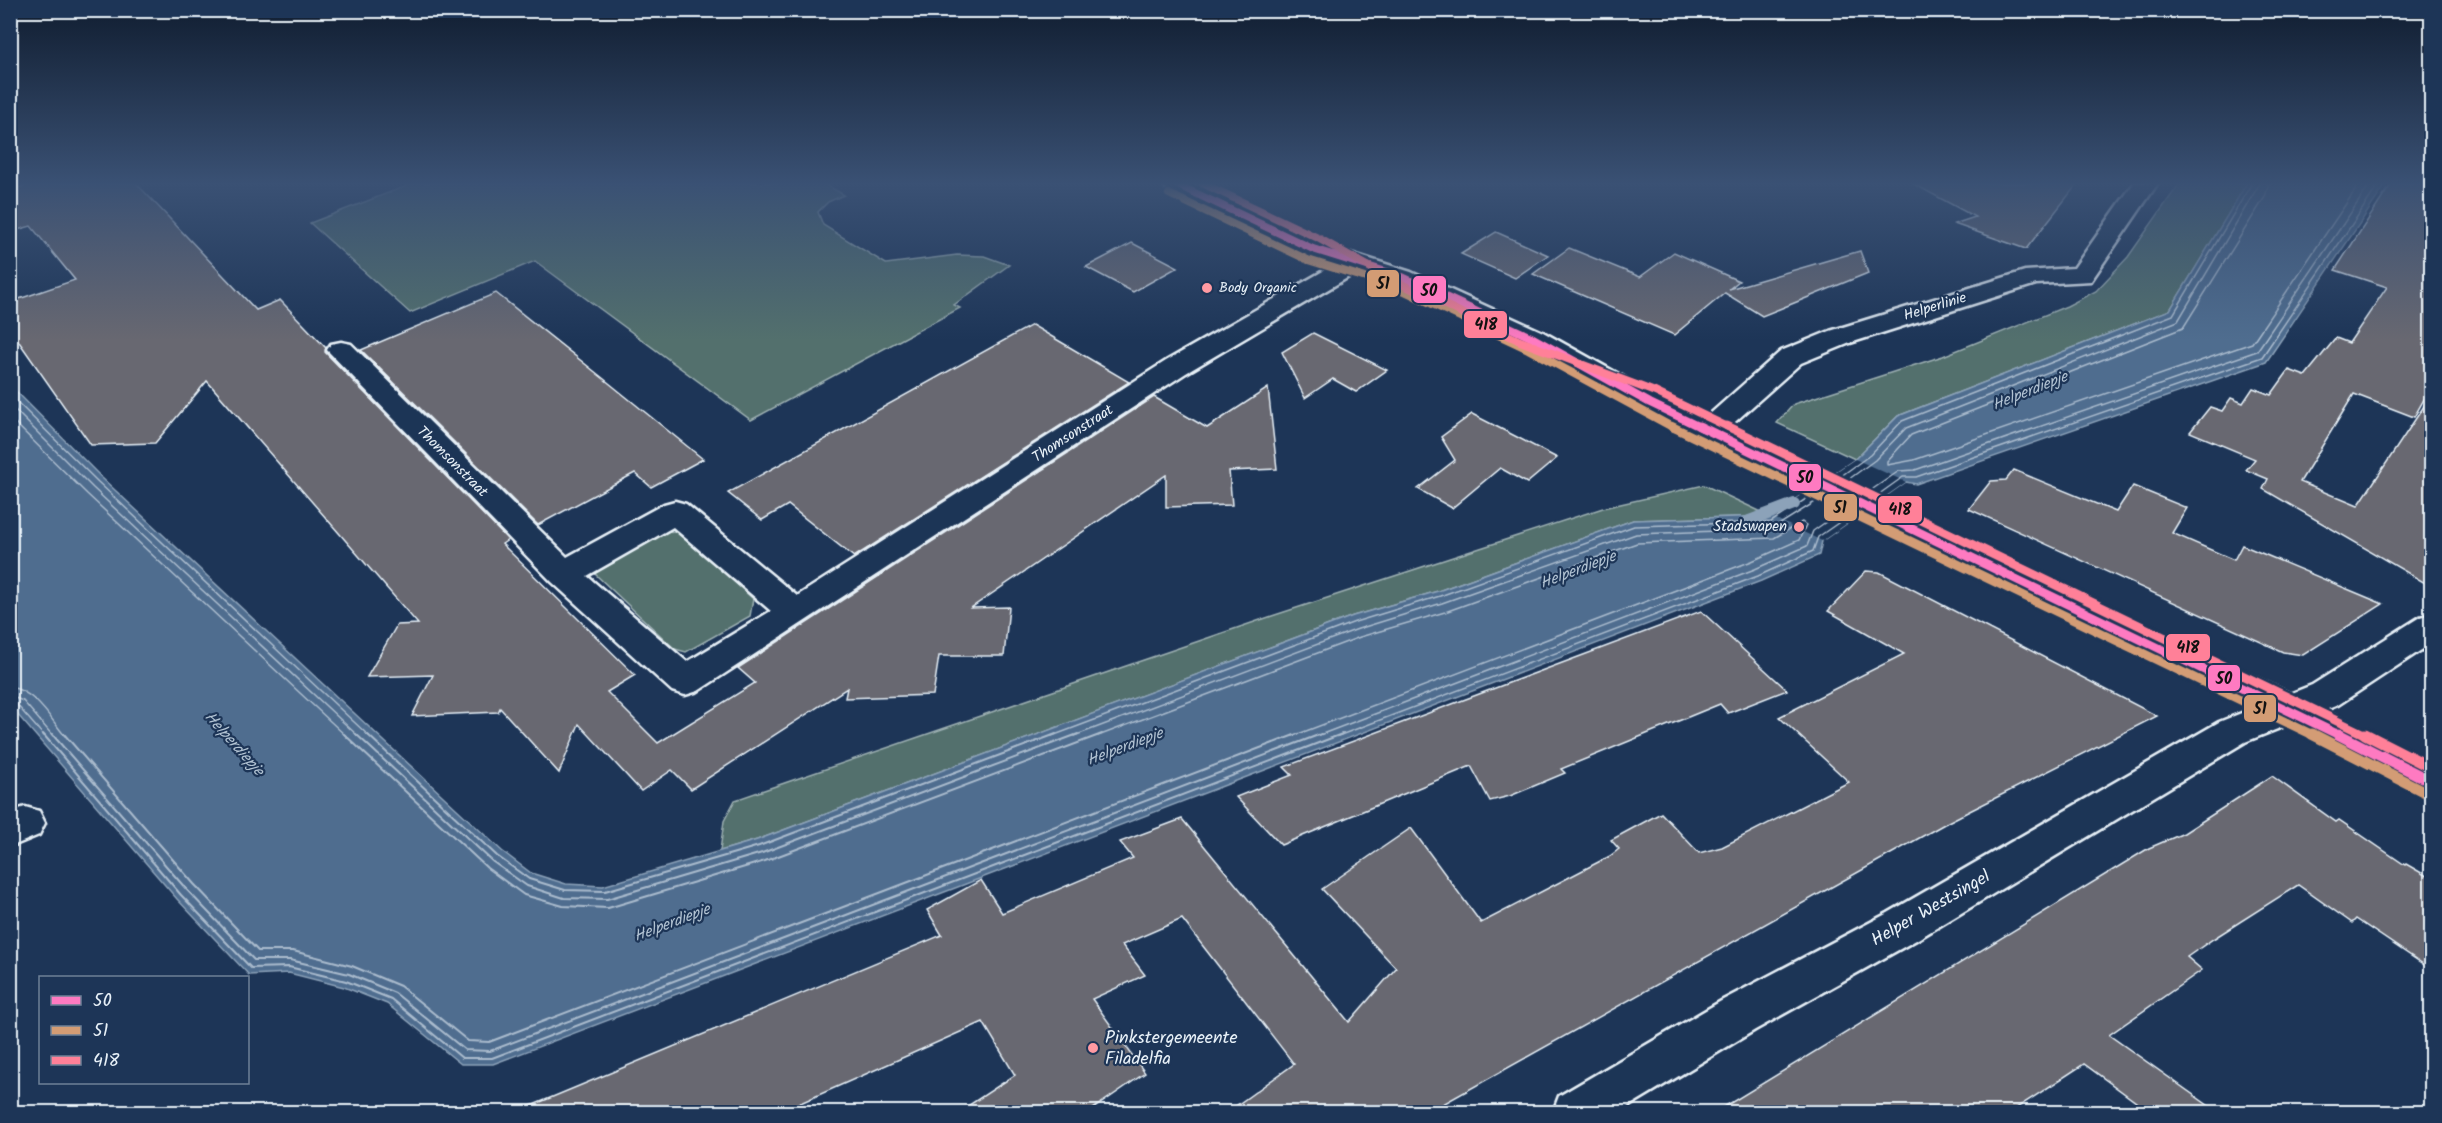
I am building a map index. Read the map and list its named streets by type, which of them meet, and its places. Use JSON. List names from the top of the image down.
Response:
{
  "streets": {
    "street": ["Helperlinie", "Thomsonstraat", "Helper Westsingel"]
  },
  "water": ["Helperdiepje"],
  "places": ["Body Organic", "Stadswapen", "Pinkstergemeente Filadelfia"],
  "lines": ["transit line 50", "transit line 51", "transit line 418"],
  "legend": ["50", "51", "418"]
}
